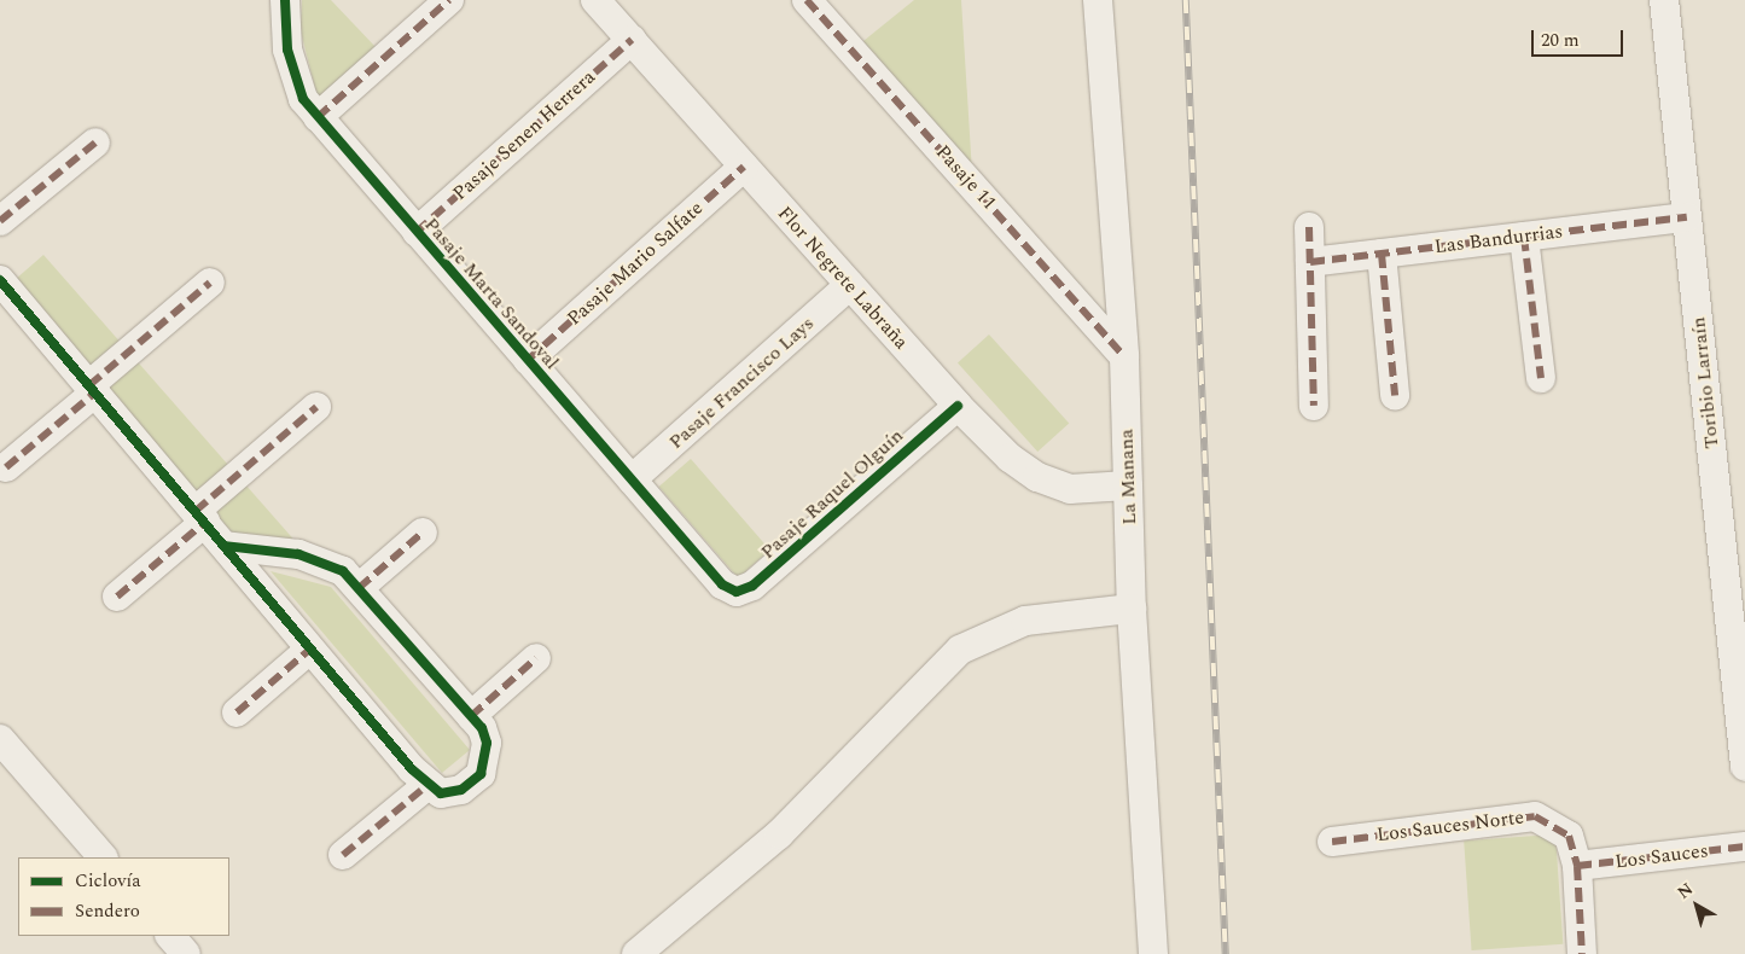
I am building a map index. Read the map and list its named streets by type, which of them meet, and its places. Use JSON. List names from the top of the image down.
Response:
{
  "streets": {
    "street": [
      "Pasaje Senen Herrera",
      "Pasaje 11",
      "Las Bandurrias",
      "Pasaje Mario Salfate",
      "Flor Negrete Labraña",
      "Pasaje Marta Sandoval",
      "Pasaje Francisco Lays",
      "Toribio Larraín",
      "La Manana",
      "Pasaje Raquel Olguín",
      "Los Sauces Norte",
      "Los Sauces"
    ]
  },
  "crossings": [
    ["Pasaje Senen Herrera", "Flor Negrete Labraña"],
    ["Pasaje Senen Herrera", "Pasaje Marta Sandoval"],
    ["Pasaje 11", "La Manana"],
    ["Las Bandurrias", "Toribio Larraín"],
    ["Pasaje Mario Salfate", "Flor Negrete Labraña"],
    ["Pasaje Mario Salfate", "Pasaje Marta Sandoval"],
    ["Flor Negrete Labraña", "Pasaje Francisco Lays"],
    ["Flor Negrete Labraña", "La Manana"],
    ["Flor Negrete Labraña", "Pasaje Raquel Olguín"],
    ["Pasaje Marta Sandoval", "Pasaje Francisco Lays"],
    ["Pasaje Marta Sandoval", "Pasaje Raquel Olguín"],
    ["Los Sauces Norte", "Los Sauces"]
  ],
  "legend": ["Ciclovía", "Sendero"],
  "scale_bar": "20 m",
  "north": "top left"
}
